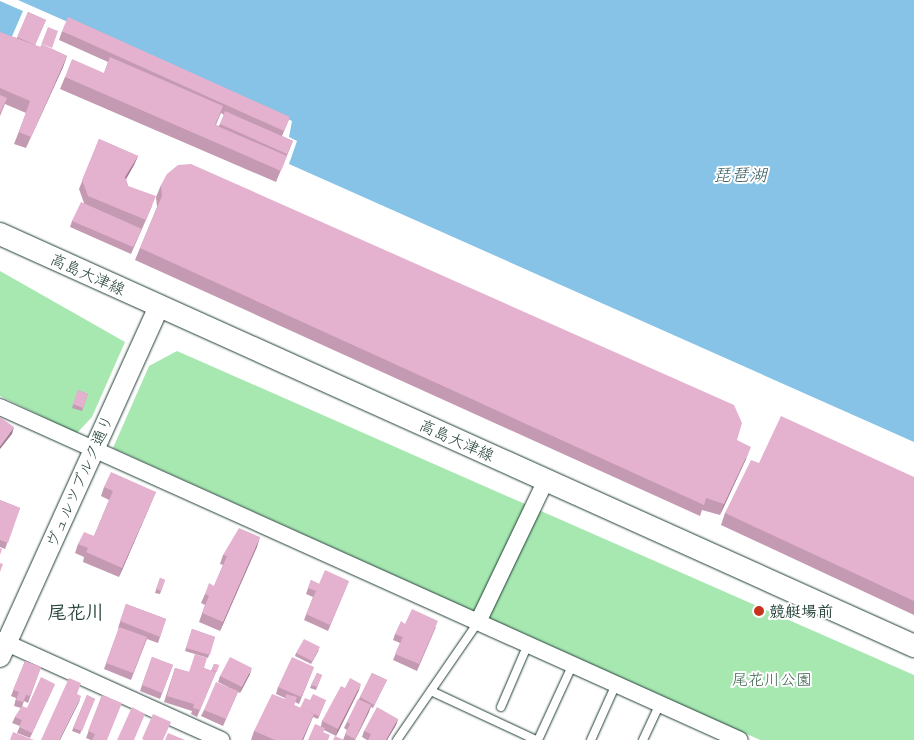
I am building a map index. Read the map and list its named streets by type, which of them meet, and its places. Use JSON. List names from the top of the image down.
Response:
{
  "streets": {
    "main road": ["高島大津線"],
    "street": ["ヴュルツブルク通り"]
  },
  "crossings": [
    ["高島大津線", "ヴュルツブルク通り"]
  ],
  "districts": ["尾花川"],
  "water": ["琵琶湖"],
  "parks": ["尾花川公園"],
  "places": ["競艇場前"]
}
